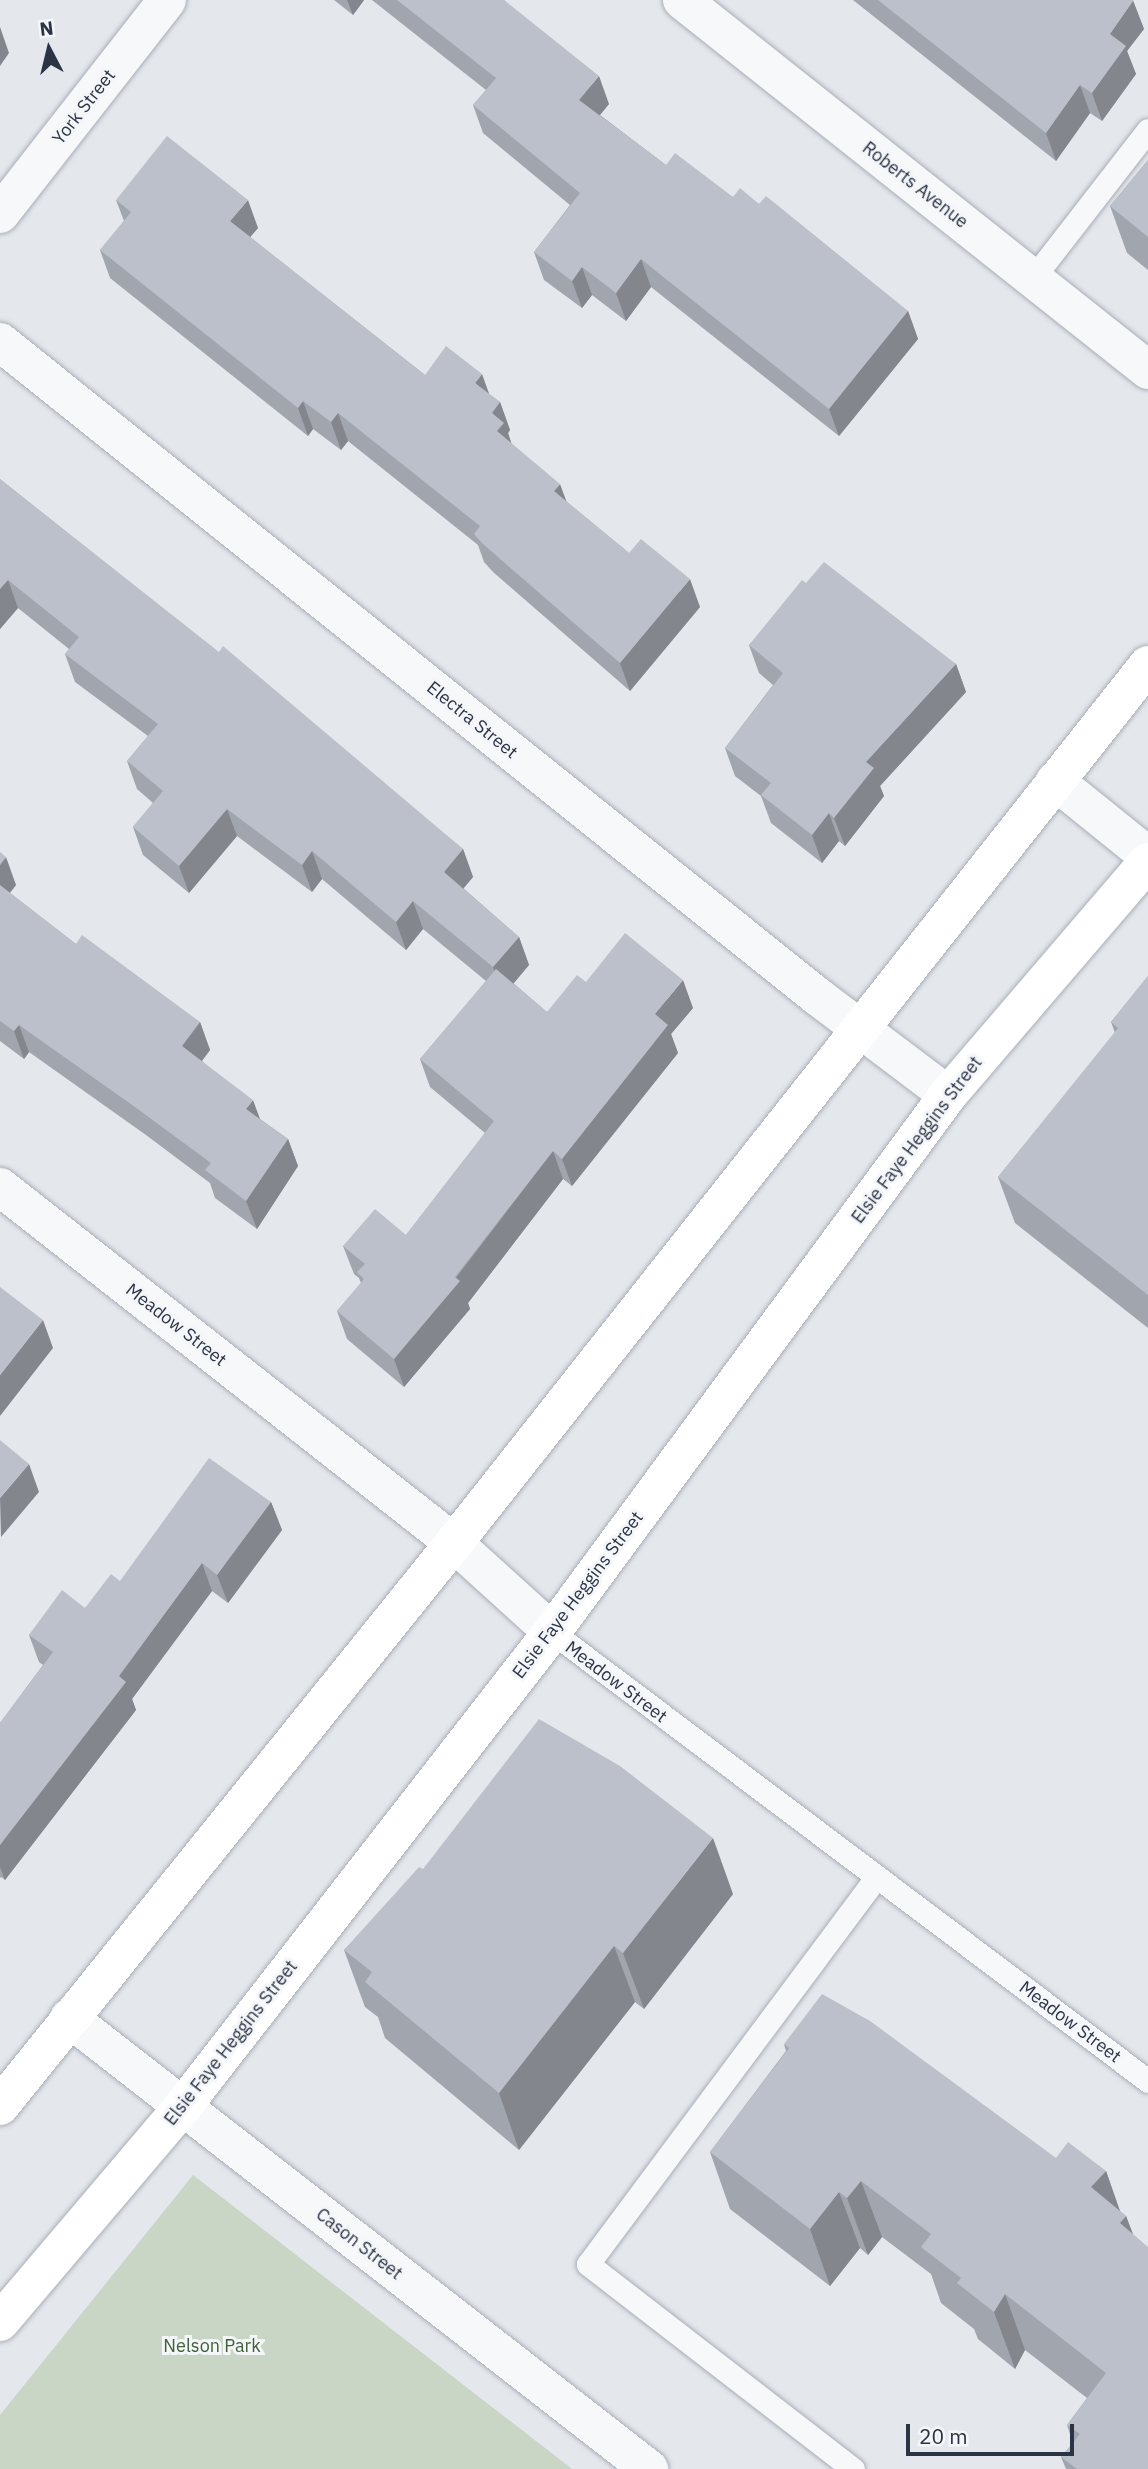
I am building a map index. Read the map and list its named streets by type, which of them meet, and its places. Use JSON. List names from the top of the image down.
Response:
{
  "streets": {
    "main road": ["Elsie Faye Heggins Street"],
    "street": [
      "York Street",
      "Roberts Avenue",
      "Electra Street",
      "Meadow Street",
      "Cason Street"
    ]
  },
  "crossings": [
    ["Electra Street", "Elsie Faye Heggins Street"],
    ["Elsie Faye Heggins Street", "Meadow Street"],
    ["Elsie Faye Heggins Street", "Cason Street"]
  ],
  "parks": ["Nelson Park"],
  "scale_bar": "20 m",
  "north": "top"
}
